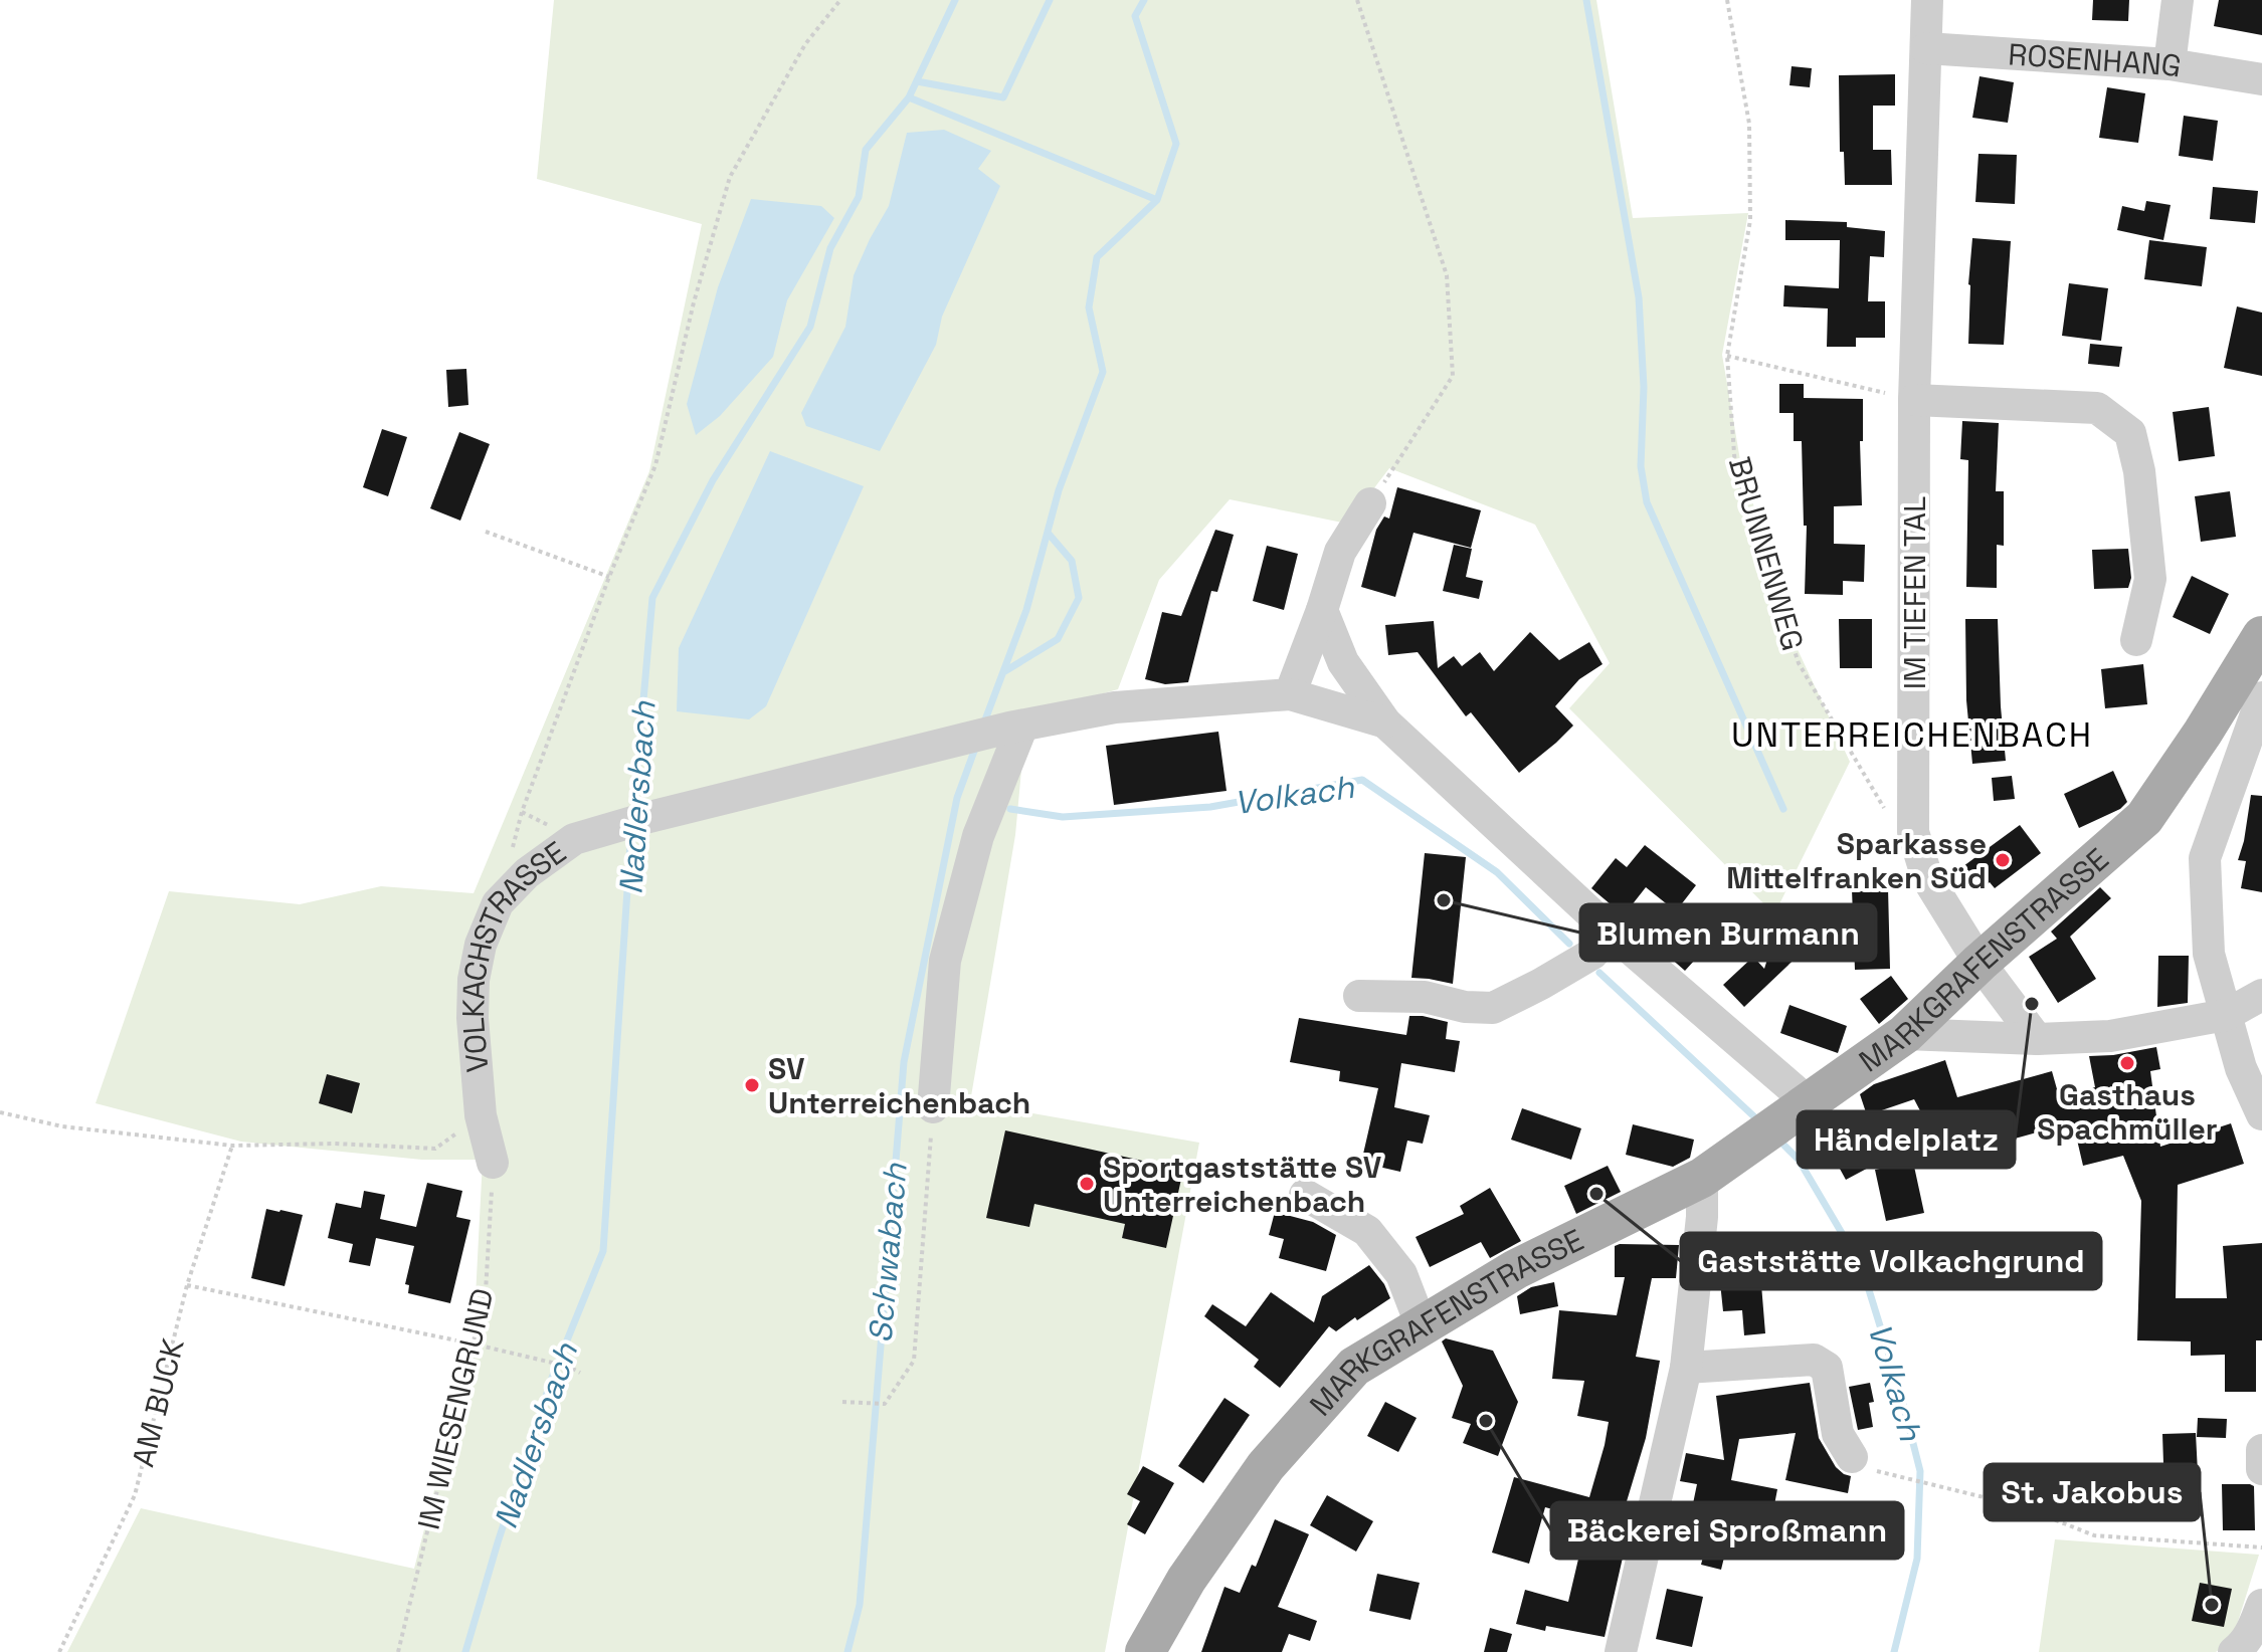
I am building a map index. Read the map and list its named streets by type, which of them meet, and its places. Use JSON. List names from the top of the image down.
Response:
{
  "streets": {
    "main road": ["MARKGRAFENSTRASSE"],
    "street": ["ROSENHANG", "IM TIEFEN TAL", "VOLKACHSTRASSE"],
    "path": ["BRUNNENWEG", "AM BUCK", "IM WIESENGRUND"]
  },
  "crossings": [
    ["ROSENHANG", "IM TIEFEN TAL"],
    ["BRUNNENWEG", "IM TIEFEN TAL"],
    ["IM TIEFEN TAL", "MARKGRAFENSTRASSE"],
    ["MARKGRAFENSTRASSE", "VOLKACHSTRASSE"],
    ["VOLKACHSTRASSE", "IM WIESENGRUND"]
  ],
  "districts": ["UNTERREICHENBACH"],
  "water": ["Volkach", "Nadlersbach", "Schwabach"],
  "places": [
    "Sparkasse Mittelfranken Süd",
    "Blumen Burmann",
    "Händelplatz",
    "Gasthaus Spachmüller",
    "SV Unterreichenbach",
    "Sportgaststätte SV Unterreichenbach",
    "Gaststätte Volkachgrund",
    "Bäckerei Sproßmann",
    "St. Jakobus"
  ]
}
